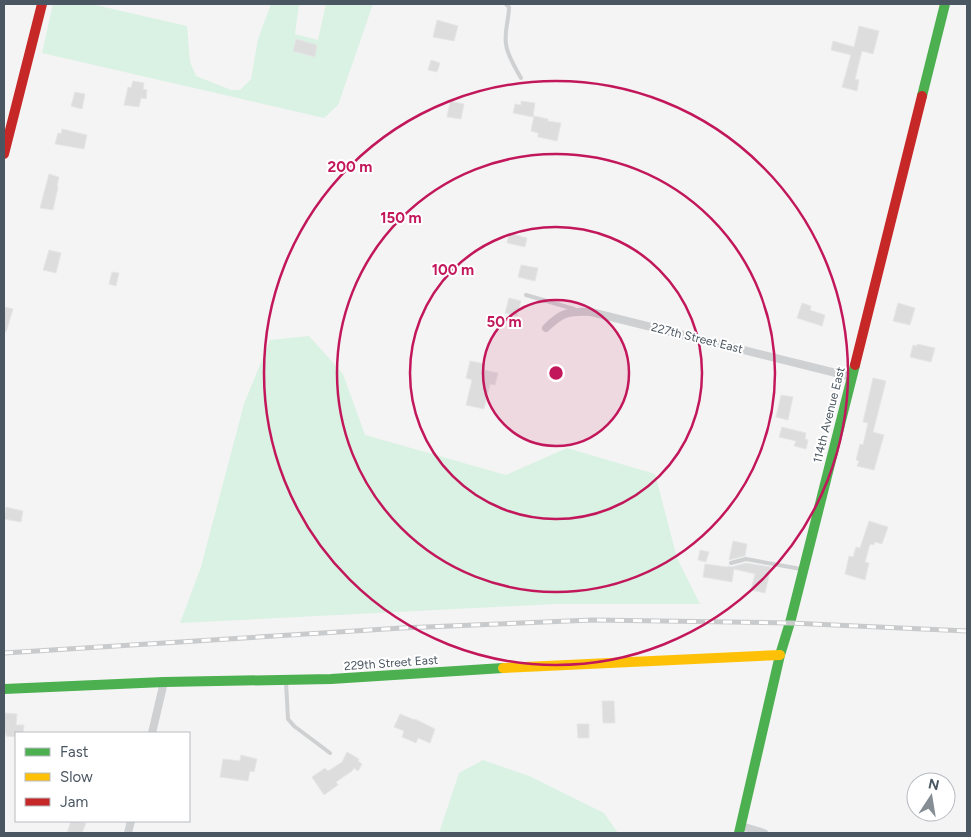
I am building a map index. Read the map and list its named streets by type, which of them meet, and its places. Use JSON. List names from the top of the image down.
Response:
{
  "streets": {
    "street": ["227th Street East", "114th Avenue East", "229th Street East"]
  },
  "crossings": [
    ["227th Street East", "114th Avenue East"],
    ["114th Avenue East", "229th Street East"]
  ],
  "legend": ["Fast", "Slow", "Jam"],
  "north": "top",
  "rings": [
    "200 m",
    "150 m",
    "100 m",
    "50 m"
  ]
}
